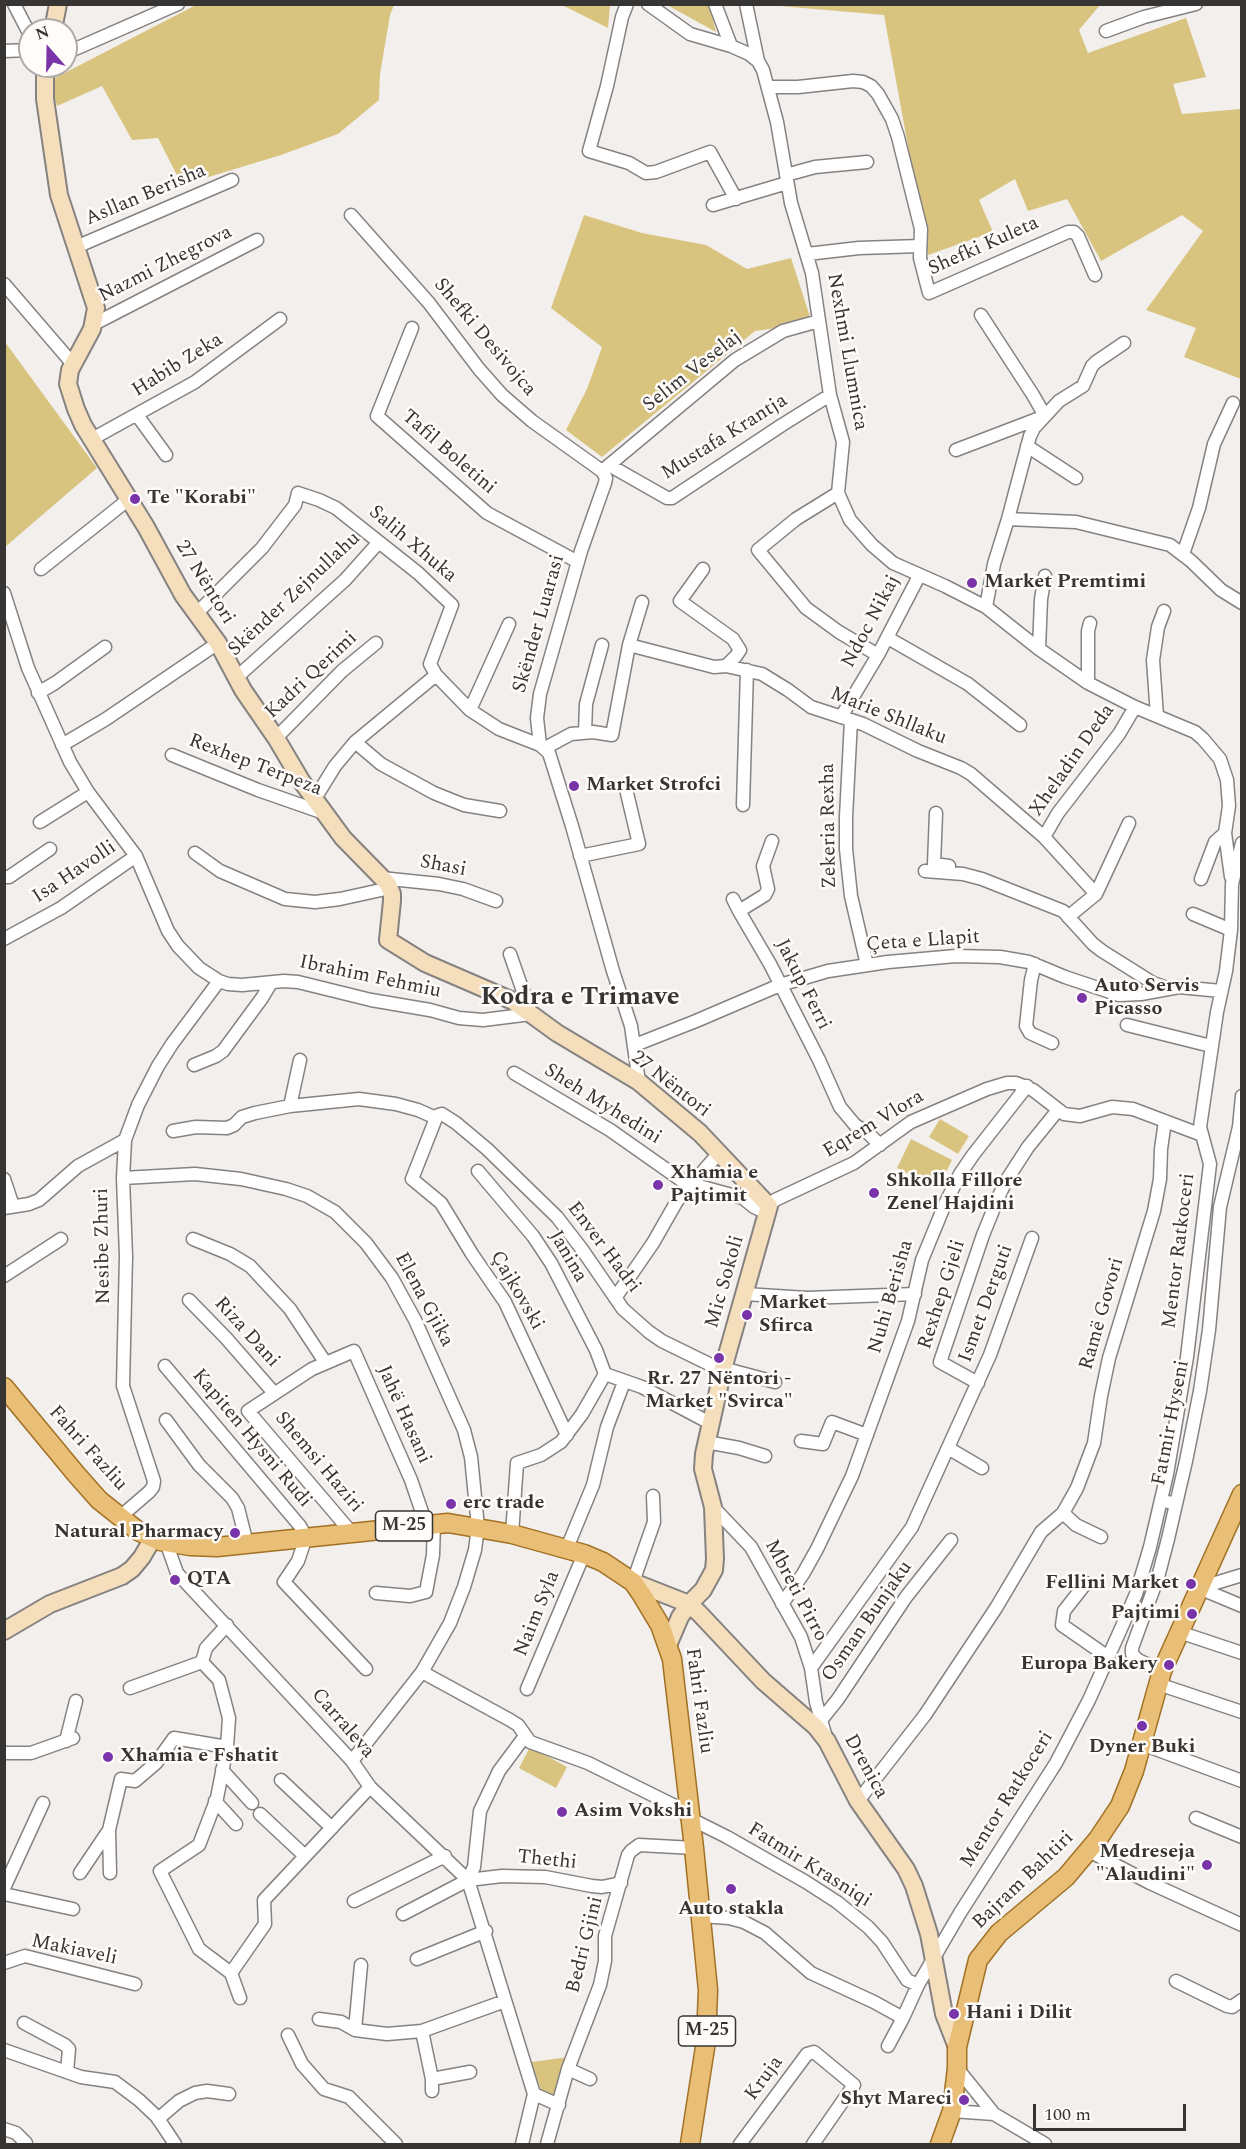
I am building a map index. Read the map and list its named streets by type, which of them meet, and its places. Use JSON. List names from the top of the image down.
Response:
{
  "streets": {
    "main road": ["Fahri Fazliu", "M-25", "Bajram Bahtiri"],
    "street": [
      "Asllan Berisha",
      "Shefki Kuleta",
      "Nazmi Zhegrova",
      "Shefki Desivojca",
      "Nexhmi Llumnica",
      "Habib Zeka",
      "Selim Veselaj",
      "Mustafa Krantja",
      "Tafil Boletini",
      "Salih Xhuka",
      "27 Nëntori",
      "Skënder Zejnullahu",
      "Ndoc Nikaj",
      "Skënder Luarasi",
      "Kadri Qerimi",
      "Marie Shllaku",
      "Xheladin Deda",
      "Rexhep Terpeza",
      "Zekeria Rexha",
      "Shasi",
      "Isa Havolli",
      "Çeta e Llapit",
      "Ibrahim Fehmiu",
      "Jakup Ferri",
      "Sheh Myhedini",
      "Eqrem Vlora",
      "Nesibe Zhuri",
      "Enver Hadri",
      "Mentor Ratkoceri",
      "Janina",
      "Mic Sokoli",
      "Çajkovski",
      "Rexhep Gjeli",
      "Nuhi Berisha",
      "Elena Gjika",
      "Ismet Derguti",
      "Ramë Govori",
      "Riza Dani",
      "Jahë Hasani",
      "Fatmir Hyseni",
      "Kapiten Hysni Rudi",
      "Shemsi Haziri",
      "Mbreti Pirro",
      "Naim Syla",
      "Osman Bunjaku",
      "Carraleva",
      "Drenica",
      "Thethi",
      "Fatmir Krasniqi",
      "Bedri Gjini",
      "Makiaveli",
      "Kruja"
    ]
  },
  "crossings": [
    ["Shefki Kuleta", "Nexhmi Llumnica"],
    ["Nazmi Zhegrova", "27 Nëntori"],
    ["Shefki Desivojca", "Selim Veselaj"],
    ["Shefki Desivojca", "Mustafa Krantja"],
    ["Shefki Desivojca", "Skënder Luarasi"],
    ["Nexhmi Llumnica", "Selim Veselaj"],
    ["Nexhmi Llumnica", "Mustafa Krantja"],
    ["Nexhmi Llumnica", "Ndoc Nikaj"],
    ["Nexhmi Llumnica", "Xheladin Deda"],
    ["Nexhmi Llumnica", "Mentor Ratkoceri"],
    ["Habib Zeka", "27 Nëntori"],
    ["Selim Veselaj", "Mustafa Krantja"],
    ["Selim Veselaj", "Skënder Luarasi"],
    ["Mustafa Krantja", "Skënder Luarasi"],
    ["Tafil Boletini", "Skënder Luarasi"],
    ["Salih Xhuka", "27 Nëntori"],
    ["Salih Xhuka", "Skënder Zejnullahu"],
    ["27 Nëntori", "Skënder Zejnullahu"],
    ["27 Nëntori", "Skënder Luarasi"],
    ["27 Nëntori", "Kadri Qerimi"],
    ["27 Nëntori", "Rexhep Terpeza"],
    ["27 Nëntori", "Shasi"],
    ["27 Nëntori", "Ibrahim Fehmiu"],
    ["27 Nëntori", "Sheh Myhedini"],
    ["27 Nëntori", "Eqrem Vlora"],
    ["27 Nëntori", "Mic Sokoli"],
    ["Ndoc Nikaj", "Marie Shllaku"],
    ["Ndoc Nikaj", "Zekeria Rexha"],
    ["Skënder Luarasi", "Çeta e Llapit"],
    ["Marie Shllaku", "Xheladin Deda"],
    ["Marie Shllaku", "Zekeria Rexha"],
    ["Zekeria Rexha", "Çeta e Llapit"],
    ["Isa Havolli", "Ibrahim Fehmiu"],
    ["Çeta e Llapit", "Jakup Ferri"],
    ["Çeta e Llapit", "Mentor Ratkoceri"],
    ["Ibrahim Fehmiu", "Nesibe Zhuri"],
    ["Jakup Ferri", "Eqrem Vlora"],
    ["Sheh Myhedini", "Eqrem Vlora"],
    ["Sheh Myhedini", "Mic Sokoli"],
    ["Eqrem Vlora", "Mic Sokoli"],
    ["Eqrem Vlora", "Nuhi Berisha"],
    ["Nesibe Zhuri", "Elena Gjika"],
    ["Nesibe Zhuri", "Fahri Fazliu"],
    ["Enver Hadri", "Mic Sokoli"],
    ["Enver Hadri", "Çajkovski"],
    ["Mentor Ratkoceri", "Fatmir Hyseni"],
    ["Mentor Ratkoceri", "Drenica"],
    ["Mentor Ratkoceri", "Fatmir Krasniqi"],
    ["Mic Sokoli", "Fahri Fazliu"],
    ["Mic Sokoli", "Mbreti Pirro"],
    ["Mic Sokoli", "Drenica"],
    ["Rexhep Gjeli", "Ismet Derguti"],
    ["Nuhi Berisha", "Mbreti Pirro"],
    ["Elena Gjika", "Fahri Fazliu"],
    ["Elena Gjika", "Carraleva"],
    ["Elena Gjika", "Fatmir Krasniqi"],
    ["Ramë Govori", "Drenica"],
    ["Riza Dani", "Shemsi Haziri"],
    ["Jahë Hasani", "Fahri Fazliu"],
    ["Jahë Hasani", "Shemsi Haziri"],
    ["Fatmir Hyseni", "Bajram Bahtiri"],
    ["Kapiten Hysni Rudi", "Fahri Fazliu"],
    ["Fahri Fazliu", "Shemsi Haziri"],
    ["Fahri Fazliu", "Naim Syla"],
    ["Fahri Fazliu", "Carraleva"],
    ["Fahri Fazliu", "Drenica"],
    ["Fahri Fazliu", "Fatmir Krasniqi"],
    ["Fahri Fazliu", "Bedri Gjini"],
    ["Mbreti Pirro", "Osman Bunjaku"],
    ["Mbreti Pirro", "Drenica"],
    ["Osman Bunjaku", "Drenica"],
    ["Carraleva", "Thethi"],
    ["Drenica", "Bajram Bahtiri"],
    ["Thethi", "Bedri Gjini"]
  ],
  "districts": ["Kodra e Trimave"],
  "places": [
    "Te \"Korabi\"",
    "Market Premtimi",
    "Market Strofci",
    "Auto Servis Picasso",
    "Xhamia e Pajtimit",
    "Shkolla Fillore Zenel Hajdini",
    "Market Sfirca",
    "Rr. 27 Nëntori - Market \"Svirca\"",
    "erc trade",
    "Natural Pharmacy",
    "QTA",
    "Fellini Market",
    "Pajtimi",
    "Europa Bakery",
    "Dyner Buki",
    "Xhamia e Fshatit",
    "Asim Vokshi",
    "Medreseja \"Alaudini\"",
    "Auto stakla",
    "Hani i Dilit",
    "Shyt Mareci"
  ],
  "scale_bar": "100 m",
  "north": "top"
}
